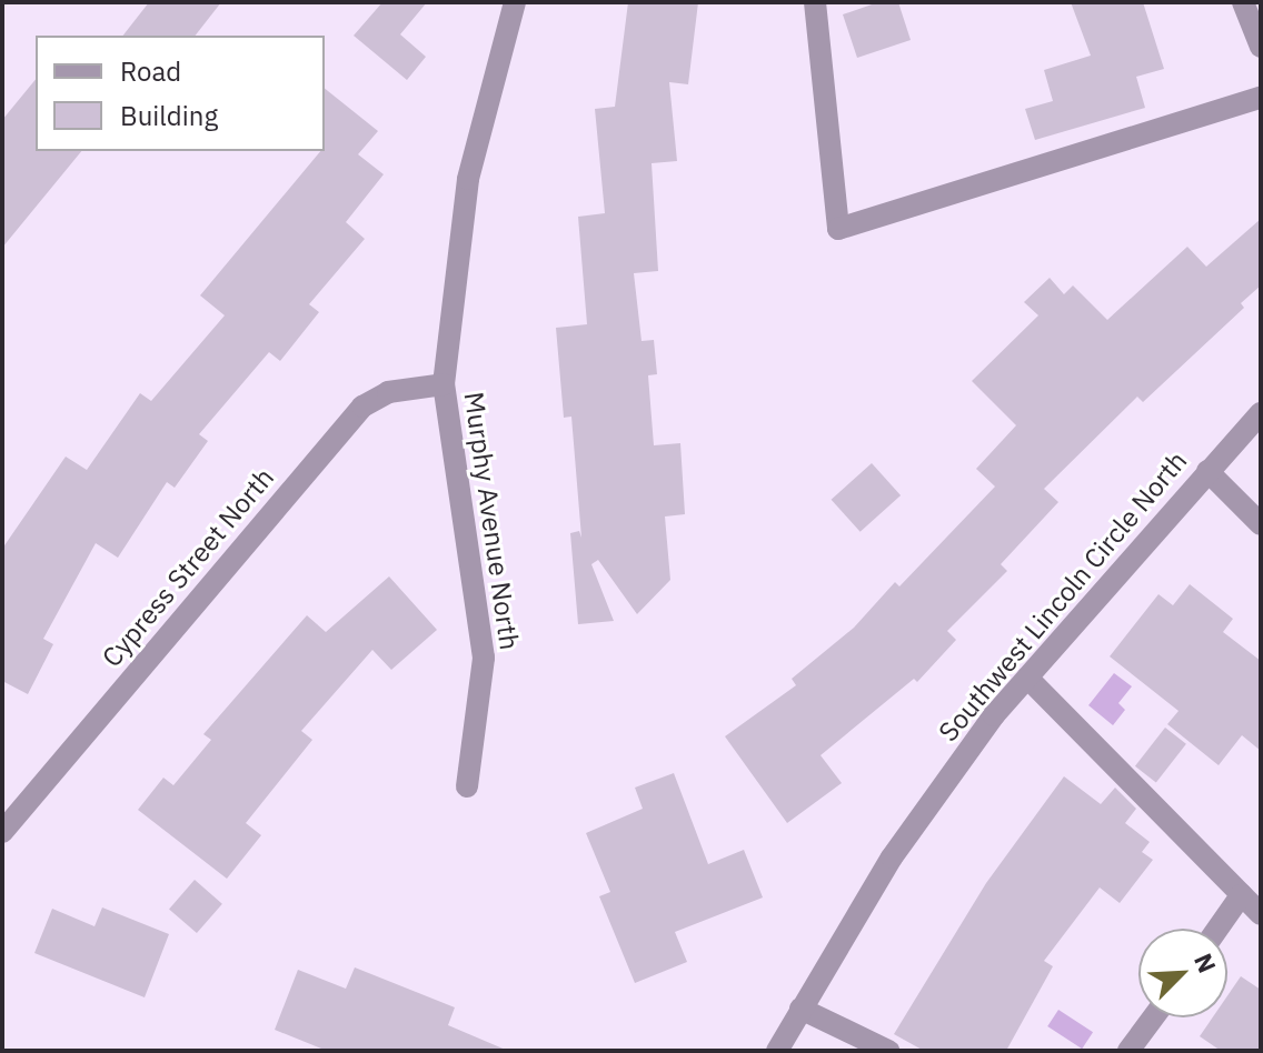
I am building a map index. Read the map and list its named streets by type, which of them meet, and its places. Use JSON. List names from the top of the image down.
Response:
{
  "streets": {
    "street": ["Murphy Avenue North", "Cypress Street North", "Southwest Lincoln Circle North"]
  },
  "crossings": [
    ["Murphy Avenue North", "Cypress Street North"]
  ],
  "legend": ["Road", "Building"],
  "north": "top right"
}
